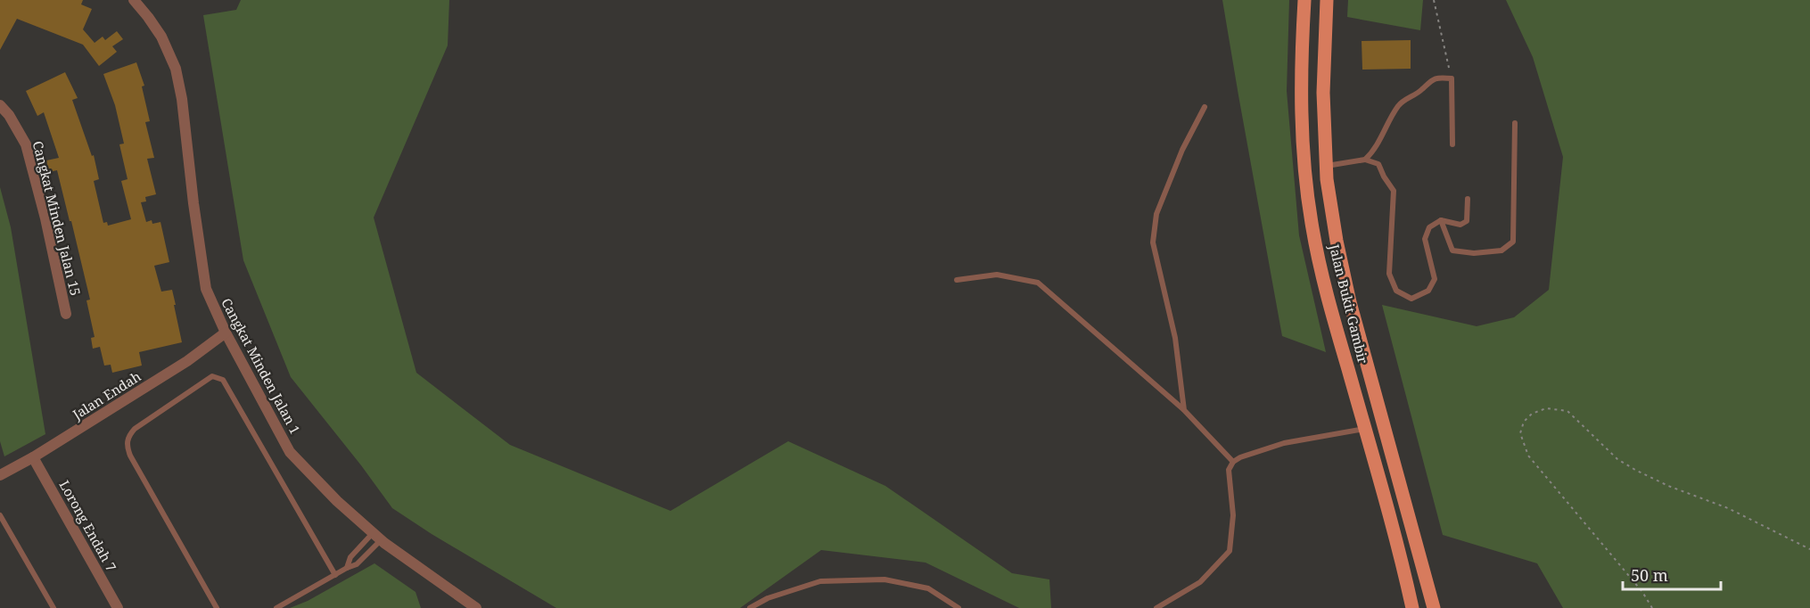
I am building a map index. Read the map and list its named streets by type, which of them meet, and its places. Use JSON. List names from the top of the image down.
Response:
{
  "streets": {
    "main road": ["Jalan Bukit Gambir"],
    "street": [
      "Cangkat Minden Jalan 15",
      "Cangkat Minden Jalan 1",
      "Jalan Endah",
      "Lorong Endah 7"
    ]
  },
  "crossings": [
    ["Cangkat Minden Jalan 1", "Jalan Endah"],
    ["Jalan Endah", "Lorong Endah 7"]
  ],
  "scale_bar": "50 m"
}
